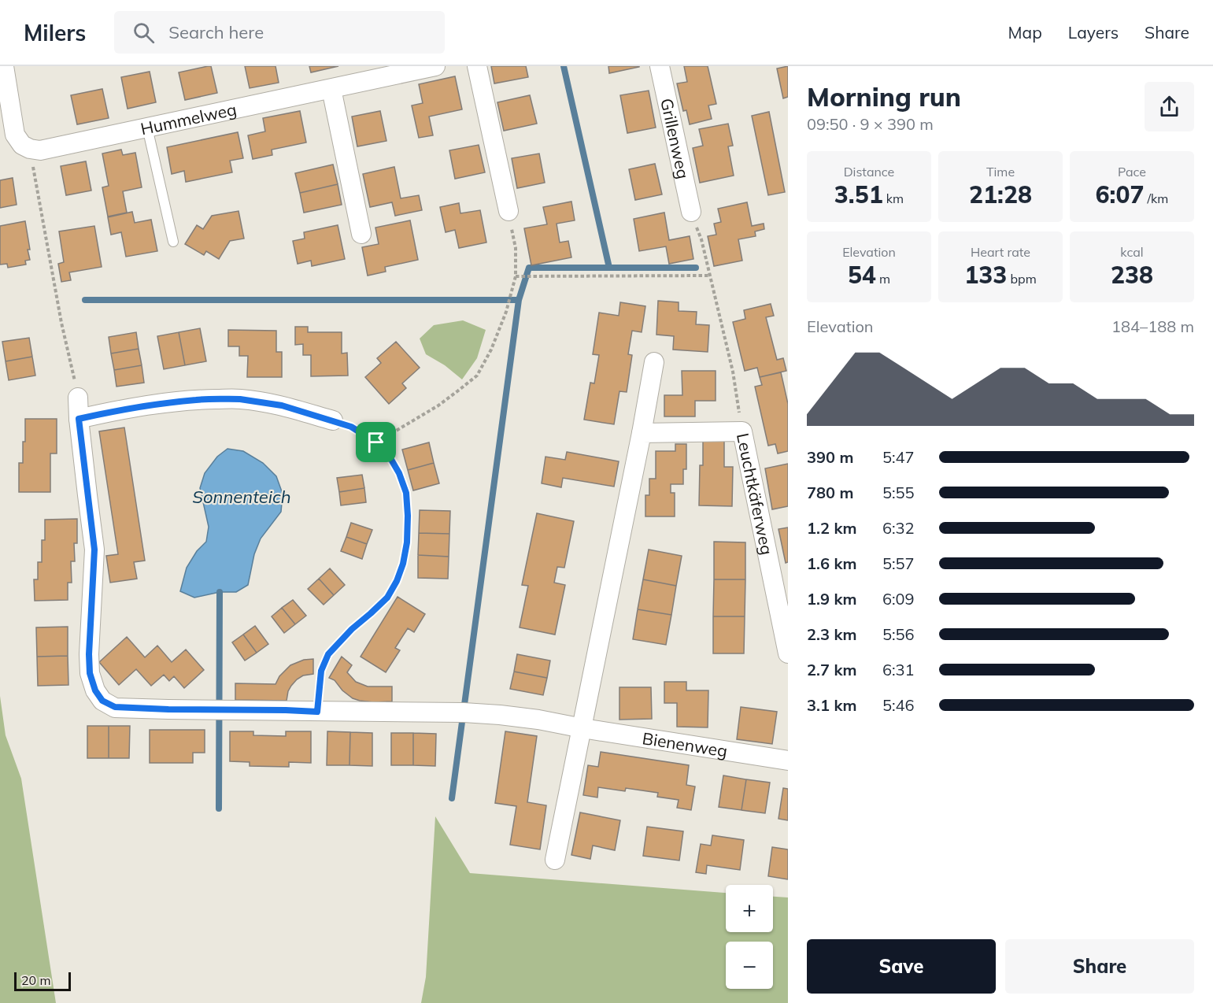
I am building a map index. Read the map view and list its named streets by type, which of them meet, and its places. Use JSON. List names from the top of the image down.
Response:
{
  "streets": {
    "street": [
      "Hummelweg",
      "Grillenweg",
      "Leuchtkäferweg",
      "Bienenweg"
    ]
  },
  "water": ["Sonnenteich"],
  "scale_bar": "20 m",
  "page": {
    "header": "Milers",
    "search": "Search here",
    "nav": ["Map", "Layers", "Share"],
    "heading": ["Morning run", "09:50 · 9 × 390 m"],
    "stats": [
      ["Distance", "3.51 km"],
      ["Time", "21:28"],
      ["Pace", "6:07 /km"],
      ["Elevation", "54 m"],
      ["Heart rate", "133 bpm"],
      ["kcal", "238"]
    ],
    "chart": ["Elevation", "184–188 m"],
    "list": [
      {
        "name": "390 m",
        "note": "5:47"
      },
      {
        "name": "780 m",
        "note": "5:55"
      },
      {
        "name": "1.2 km",
        "note": "6:32"
      },
      {
        "name": "1.6 km",
        "note": "5:57"
      },
      {
        "name": "1.9 km",
        "note": "6:09"
      },
      {
        "name": "2.3 km",
        "note": "5:56"
      },
      {
        "name": "2.7 km",
        "note": "6:31"
      },
      {
        "name": "3.1 km",
        "note": "5:46"
      }
    ],
    "map_buttons": ["+", "−"],
    "buttons": ["Save", "Share"],
    "scale": "20 m"
  }
}
